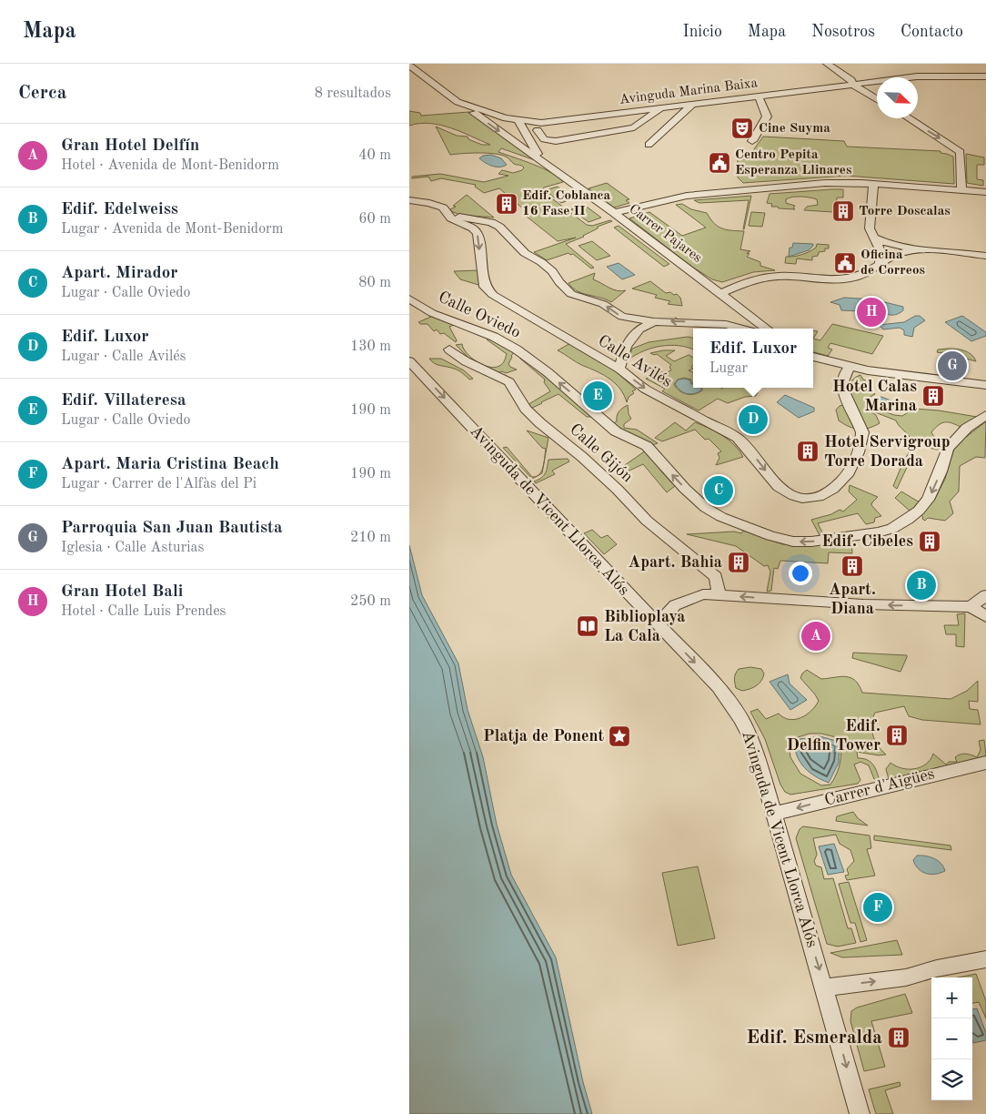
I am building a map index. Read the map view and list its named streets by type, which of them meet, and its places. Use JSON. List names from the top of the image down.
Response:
{
  "streets": {
    "street": [
      "Avinguda Marina Baixa",
      "Carrer Pajares",
      "Calle Oviedo",
      "Calle Avilés",
      "Calle Gijón",
      "Avinguda de Vicent Llorca Alós",
      "Carrer d'Aigües"
    ]
  },
  "crossings": [
    ["Avinguda Marina Baixa", "Carrer Pajares"],
    ["Avinguda de Vicent Llorca Alós", "Carrer d'Aigües"]
  ],
  "one_way": ["Avinguda de Vicent Llorca Alós", "Carrer d'Aigües"],
  "places": {
    "theatre": ["Cine Suyma"],
    "public building": ["Centro Pepita Esperanza Llinares", "Oficina de Correos"],
    "building": [
      "Edif. Coblanca 16 Fase II",
      "Torre Doscalas",
      "Hotel Calas Marina",
      "Hotel Servigroup Torre Dorada",
      "Edif. Cibeles",
      "Apart. Bahia",
      "Apart. Diana",
      "Edif. Delfin Tower",
      "Edif. Esmeralda"
    ],
    "library": ["Biblioplaya La Cala"],
    "place": ["Platja de Ponent"]
  },
  "north": "bottom right",
  "page": {
    "header": "Mapa",
    "nav": [
      "Inicio",
      "Mapa",
      "Nosotros",
      "Contacto"
    ],
    "heading": ["Cerca", "8 resultados"],
    "list": [
      {
        "mark": "A",
        "name": "Gran Hotel Delfín",
        "note": "Hotel · Avenida de Mont-Benidorm",
        "value": "40 m"
      },
      {
        "mark": "B",
        "name": "Edif. Edelweiss",
        "note": "Lugar · Avenida de Mont-Benidorm",
        "value": "60 m"
      },
      {
        "mark": "C",
        "name": "Apart. Mirador",
        "note": "Lugar · Calle Oviedo",
        "value": "80 m"
      },
      {
        "mark": "D",
        "name": "Edif. Luxor",
        "note": "Lugar · Calle Avilés",
        "value": "130 m"
      },
      {
        "mark": "E",
        "name": "Edif. Villateresa",
        "note": "Lugar · Calle Oviedo",
        "value": "190 m"
      },
      {
        "mark": "F",
        "name": "Apart. Maria Cristina Beach",
        "note": "Lugar · Carrer de l'Alfàs del Pi",
        "value": "190 m"
      },
      {
        "mark": "G",
        "name": "Parroquia San Juan Bautista",
        "note": "Iglesia · Calle Asturias",
        "value": "210 m"
      },
      {
        "mark": "H",
        "name": "Gran Hotel Bali",
        "note": "Hotel · Calle Luis Prendes",
        "value": "250 m"
      }
    ],
    "pins": [
      "H",
      "G",
      "E",
      "D",
      "C",
      "B",
      "A",
      "F"
    ],
    "popup": ["Edif. Luxor", "Lugar"],
    "map_buttons": ["+", "−"]
  }
}
